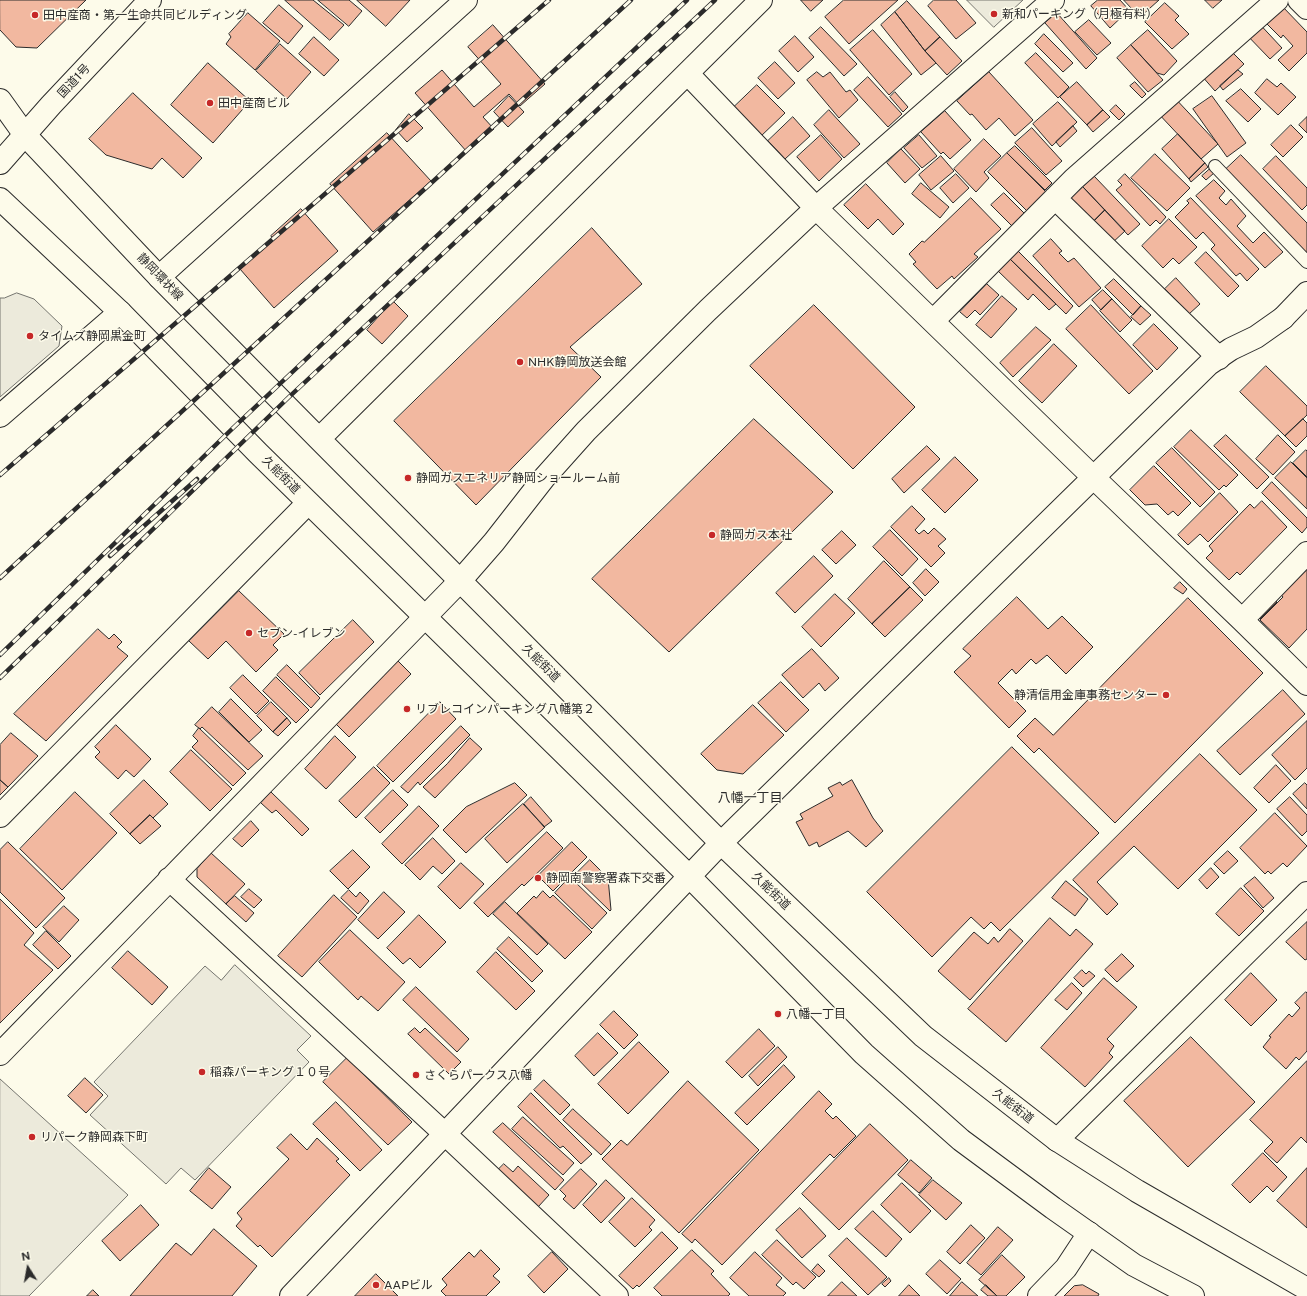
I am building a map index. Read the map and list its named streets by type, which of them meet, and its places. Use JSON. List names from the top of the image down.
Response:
{
  "streets": {
    "main road": ["国道1号", "静岡環状線", "久能街道"]
  },
  "crossings": [
    ["国道1号", "静岡環状線"],
    ["静岡環状線", "久能街道"]
  ],
  "districts": ["八幡一丁目"],
  "places": [
    "新和パーキング（月極有料）",
    "田中産商・第一生命共同ビルディング",
    "田中産商ビル",
    "タイムズ静岡黒金町",
    "NHK静岡放送会館",
    "静岡ガスエネリア静岡ショールーム前",
    "静岡ガス本社",
    "セブン-イレブン",
    "静清信用金庫事務センター",
    "リブレコインパーキング八幡第２",
    "静岡南警察署森下交番",
    "八幡一丁目",
    "稲森パーキング１０号",
    "さくらパークス八幡",
    "リパーク静岡森下町",
    "AAPビル"
  ],
  "north": "top"
}
